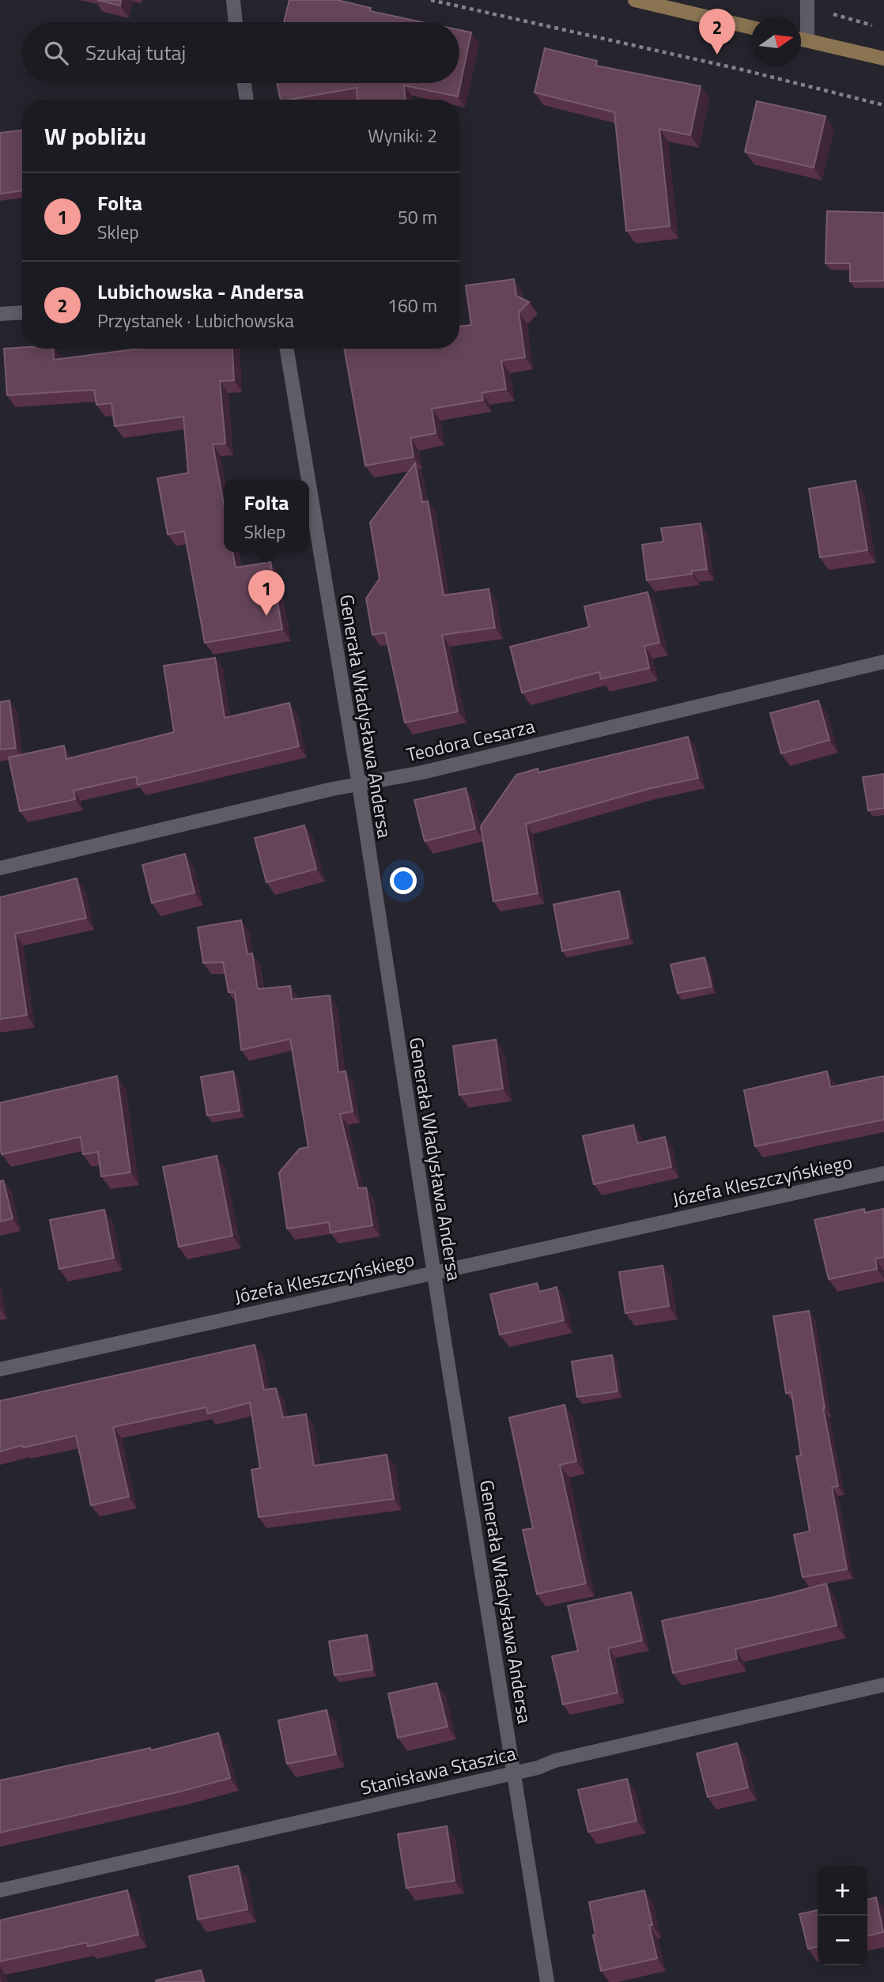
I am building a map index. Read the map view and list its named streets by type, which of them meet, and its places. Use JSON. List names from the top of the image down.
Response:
{
  "streets": {
    "street": [
      "Generała Władysława Andersa",
      "Teodora Cesarza",
      "Józefa Kleszczyńskiego",
      "Stanisława Staszica"
    ]
  },
  "crossings": [
    ["Generała Władysława Andersa", "Teodora Cesarza"],
    ["Generała Władysława Andersa", "Józefa Kleszczyńskiego"],
    ["Generała Władysława Andersa", "Stanisława Staszica"]
  ],
  "north": "right",
  "page": {
    "pins": ["2", "1"],
    "search": "Szukaj tutaj",
    "heading": ["W pobliżu", "Wyniki: 2"],
    "list": [
      {
        "mark": "1",
        "name": "Folta",
        "note": "Sklep",
        "value": "50 m"
      },
      {
        "mark": "2",
        "name": "Lubichowska - Andersa",
        "note": "Przystanek · Lubichowska",
        "value": "160 m"
      }
    ],
    "popup": ["Folta", "Sklep"],
    "map_buttons": ["+", "−"]
  }
}
